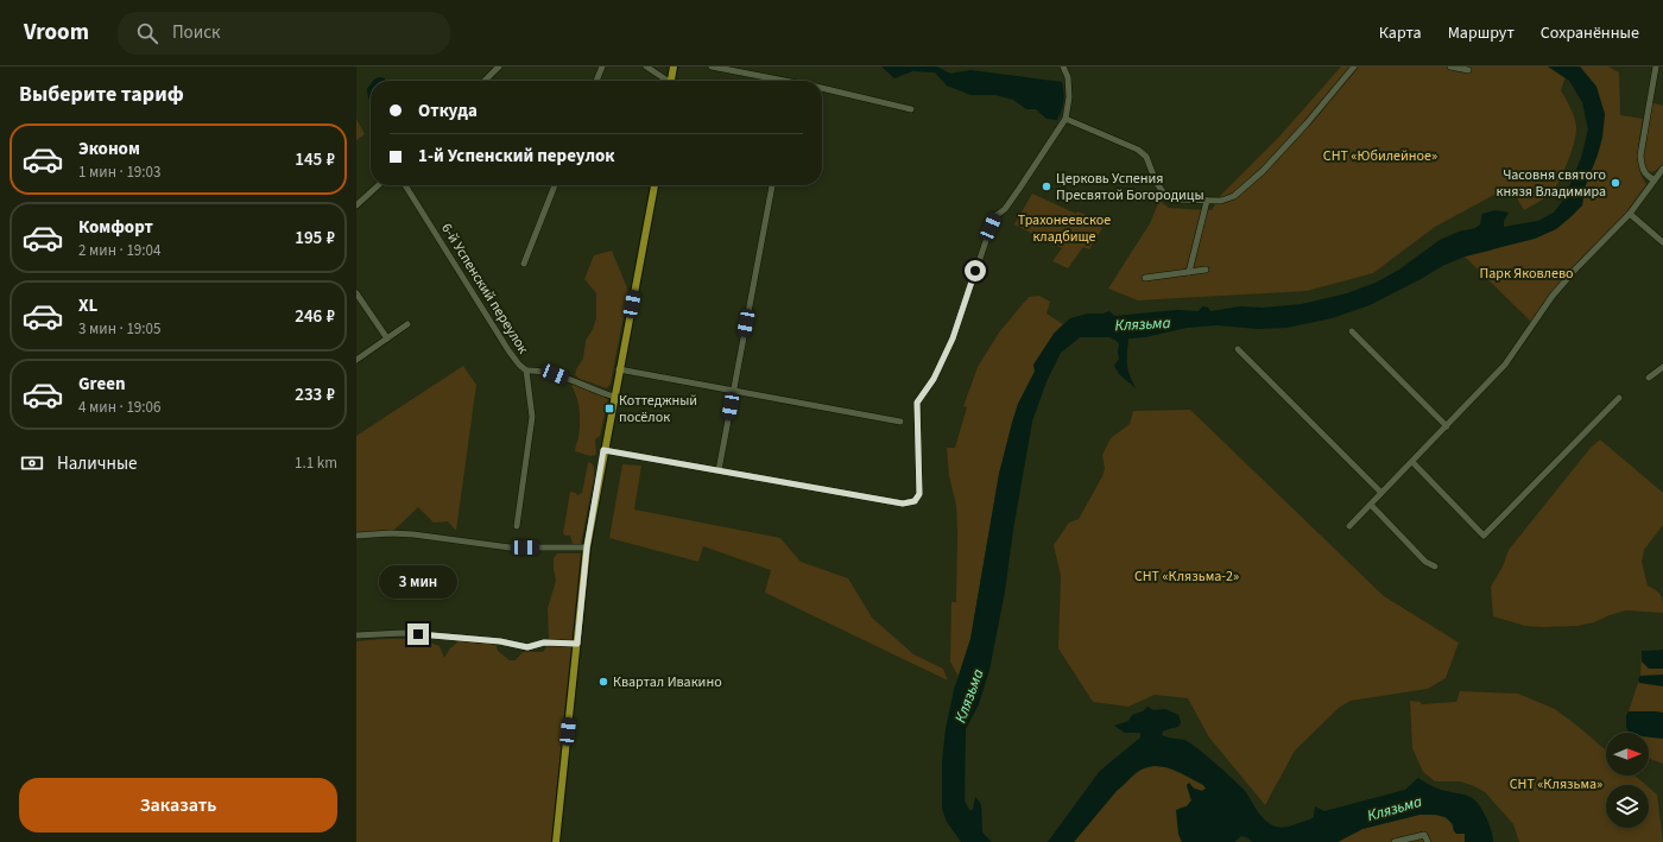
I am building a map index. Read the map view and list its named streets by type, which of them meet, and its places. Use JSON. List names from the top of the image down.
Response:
{
  "streets": {
    "street": ["6-й Успенский переулок"]
  },
  "water": ["Клязьма"],
  "parks": [
    "СНТ «Юбилейное»",
    "Трахонеевское кладбище",
    "Парк Яковлево",
    "СНТ «Клязьма-2»",
    "СНТ «Клязьма»"
  ],
  "places": {
    "other": ["Часовня святого князя Владимира", "Церковь Успения Пресвятой Богородицы", "Квартал Ивакино"],
    "transit": ["Коттеджный посёлок"]
  },
  "north": "right",
  "page": {
    "header": "Vroom",
    "search": "Поиск",
    "nav": ["Карта", "Маршрут", "Сохранённые"],
    "heading": "Выберите тариф",
    "banner": ["Откуда", "1-й Успенский переулок"],
    "list": [
      {
        "name": "Эконом",
        "note": "1 мин · 19:03",
        "value": "145 ₽"
      },
      {
        "name": "Комфорт",
        "note": "2 мин · 19:04",
        "value": "195 ₽"
      },
      {
        "name": "XL",
        "note": "3 мин · 19:05",
        "value": "246 ₽"
      },
      {
        "name": "Green",
        "note": "4 мин · 19:06",
        "value": "233 ₽"
      }
    ],
    "pay": ["Наличные", "1.1 km"],
    "bubble": "3 мин",
    "buttons": "Заказать"
  }
}
